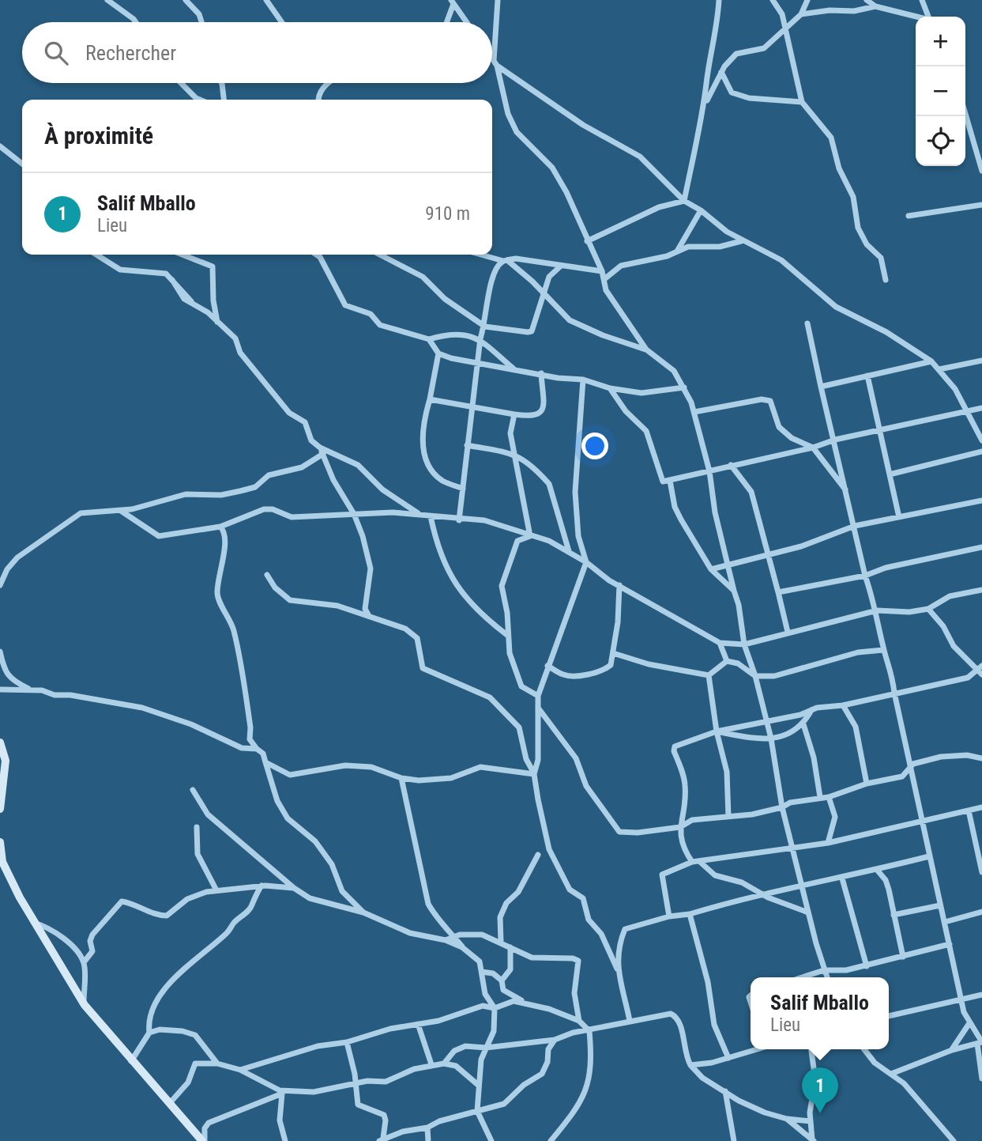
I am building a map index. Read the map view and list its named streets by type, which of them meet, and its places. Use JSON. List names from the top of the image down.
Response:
{
  "page": {
    "map_buttons": ["+", "−"],
    "search": "Rechercher",
    "heading": "À proximité",
    "list": [
      {
        "mark": "1",
        "name": "Salif Mballo",
        "note": "Lieu",
        "value": "910 m"
      }
    ],
    "popup": ["Salif Mballo", "Lieu"],
    "pins": "1"
  }
}
